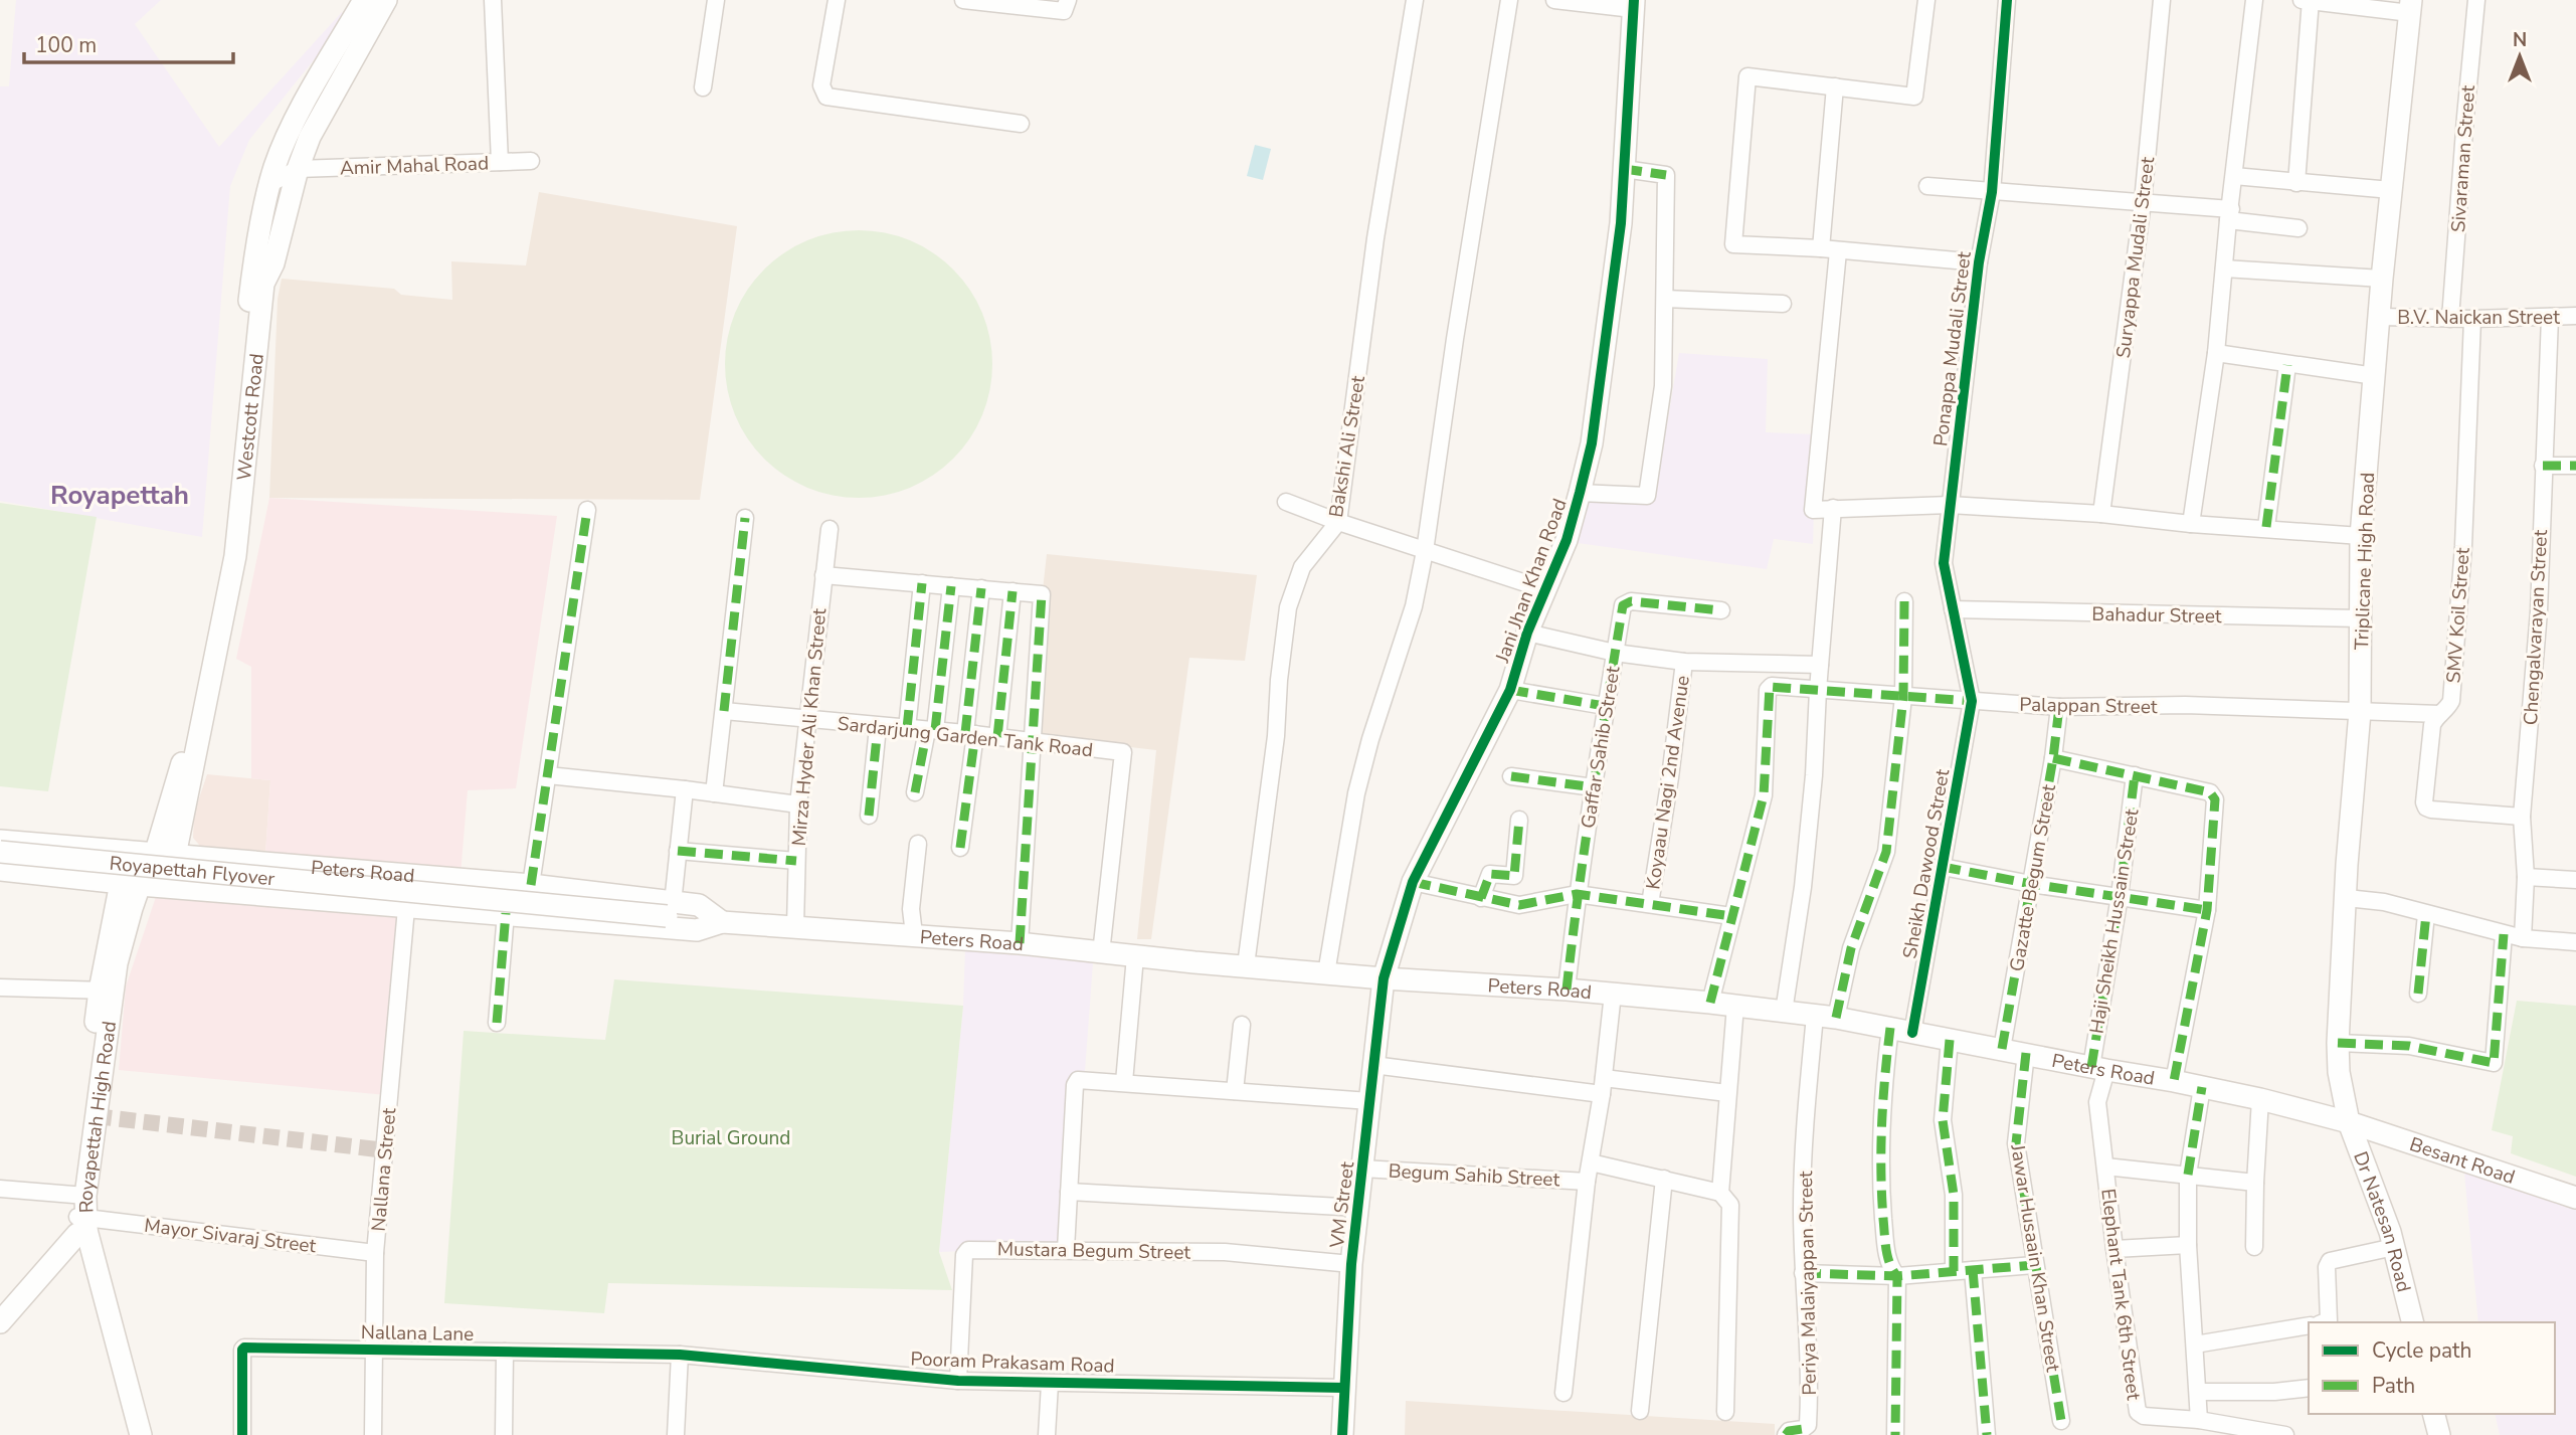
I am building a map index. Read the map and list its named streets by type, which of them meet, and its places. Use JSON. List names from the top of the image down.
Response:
{
  "streets": {
    "main road": [
      "Westcott Road",
      "Triplicane High Road",
      "Jani Jhan Khan Road",
      "Royapettah Flyover",
      "Peters Road",
      "Royapettah High Road",
      "Besant Road",
      "VM Street",
      "Dr Natesan Road"
    ],
    "street": [
      "Sivaraman Street",
      "Amir Mahal Road",
      "Suryappa Mudali Street",
      "B.V. Naickan Street",
      "Ponappa Mudali Street",
      "Bakshi Ali Street",
      "Bahadur Street",
      "SMV Koil Street",
      "Chengalvarayan Street",
      "Palappan Street",
      "Mirza Hyder Ali Khan Street",
      "Sardarjung Garden Tank Road",
      "Gaffar Sahib Street",
      "Koyaau Nagi 2nd Avenue",
      "Sheikh Dawood Street",
      "Gazatte Begum Street",
      "Haji Sheikh Hussain Street",
      "Nallana Street",
      "Begum Sahib Street",
      "Mayor Sivaraj Street",
      "Mustara Begum Street",
      "Jawar Husaain Khan Street",
      "Periya Malaiyappan Street",
      "Elephant Tank 6th Street",
      "Nallana Lane",
      "Pooram Prakasam Road"
    ]
  },
  "crossings": [
    ["Sivaraman Street", "B.V. Naickan Street"],
    ["Amir Mahal Road", "Westcott Road"],
    ["B.V. Naickan Street", "Triplicane High Road"],
    ["B.V. Naickan Street", "SMV Koil Street"],
    ["B.V. Naickan Street", "Chengalvarayan Street"],
    ["Ponappa Mudali Street", "Bahadur Street"],
    ["Ponappa Mudali Street", "Palappan Street"],
    ["Ponappa Mudali Street", "Sheikh Dawood Street"],
    ["Westcott Road", "Peters Road"],
    ["Bakshi Ali Street", "Peters Road"],
    ["Triplicane High Road", "Bahadur Street"],
    ["Triplicane High Road", "Palappan Street"],
    ["Triplicane High Road", "Peters Road"],
    ["Triplicane High Road", "Besant Road"],
    ["Triplicane High Road", "Dr Natesan Road"],
    ["Jani Jhan Khan Road", "Peters Road"],
    ["Jani Jhan Khan Road", "VM Street"],
    ["SMV Koil Street", "Chengalvarayan Street"],
    ["SMV Koil Street", "Palappan Street"],
    ["Palappan Street", "Sheikh Dawood Street"],
    ["Palappan Street", "Gazatte Begum Street"],
    ["Mirza Hyder Ali Khan Street", "Sardarjung Garden Tank Road"],
    ["Mirza Hyder Ali Khan Street", "Peters Road"],
    ["Sardarjung Garden Tank Road", "Peters Road"],
    ["Gaffar Sahib Street", "Peters Road"],
    ["Sheikh Dawood Street", "Peters Road"],
    ["Royapettah Flyover", "Peters Road"],
    ["Peters Road", "Gazatte Begum Street"],
    ["Peters Road", "Haji Sheikh Hussain Street"],
    ["Peters Road", "Royapettah High Road"],
    ["Peters Road", "Besant Road"],
    ["Peters Road", "Nallana Street"],
    ["Peters Road", "VM Street"],
    ["Peters Road", "Dr Natesan Road"],
    ["Peters Road", "Jawar Husaain Khan Street"],
    ["Peters Road", "Periya Malaiyappan Street"],
    ["Peters Road", "Elephant Tank 6th Street"],
    ["Haji Sheikh Hussain Street", "Elephant Tank 6th Street"],
    ["Royapettah High Road", "Mayor Sivaraj Street"],
    ["Besant Road", "Dr Natesan Road"],
    ["Nallana Street", "Mayor Sivaraj Street"],
    ["Nallana Street", "Nallana Lane"],
    ["Begum Sahib Street", "VM Street"],
    ["VM Street", "Mustara Begum Street"],
    ["VM Street", "Pooram Prakasam Road"],
    ["Mustara Begum Street", "Pooram Prakasam Road"],
    ["Nallana Lane", "Pooram Prakasam Road"]
  ],
  "districts": ["Royapettah"],
  "parks": ["Burial Ground"],
  "legend": ["Cycle path", "Path"],
  "scale_bar": "100 m",
  "north": "top"
}
